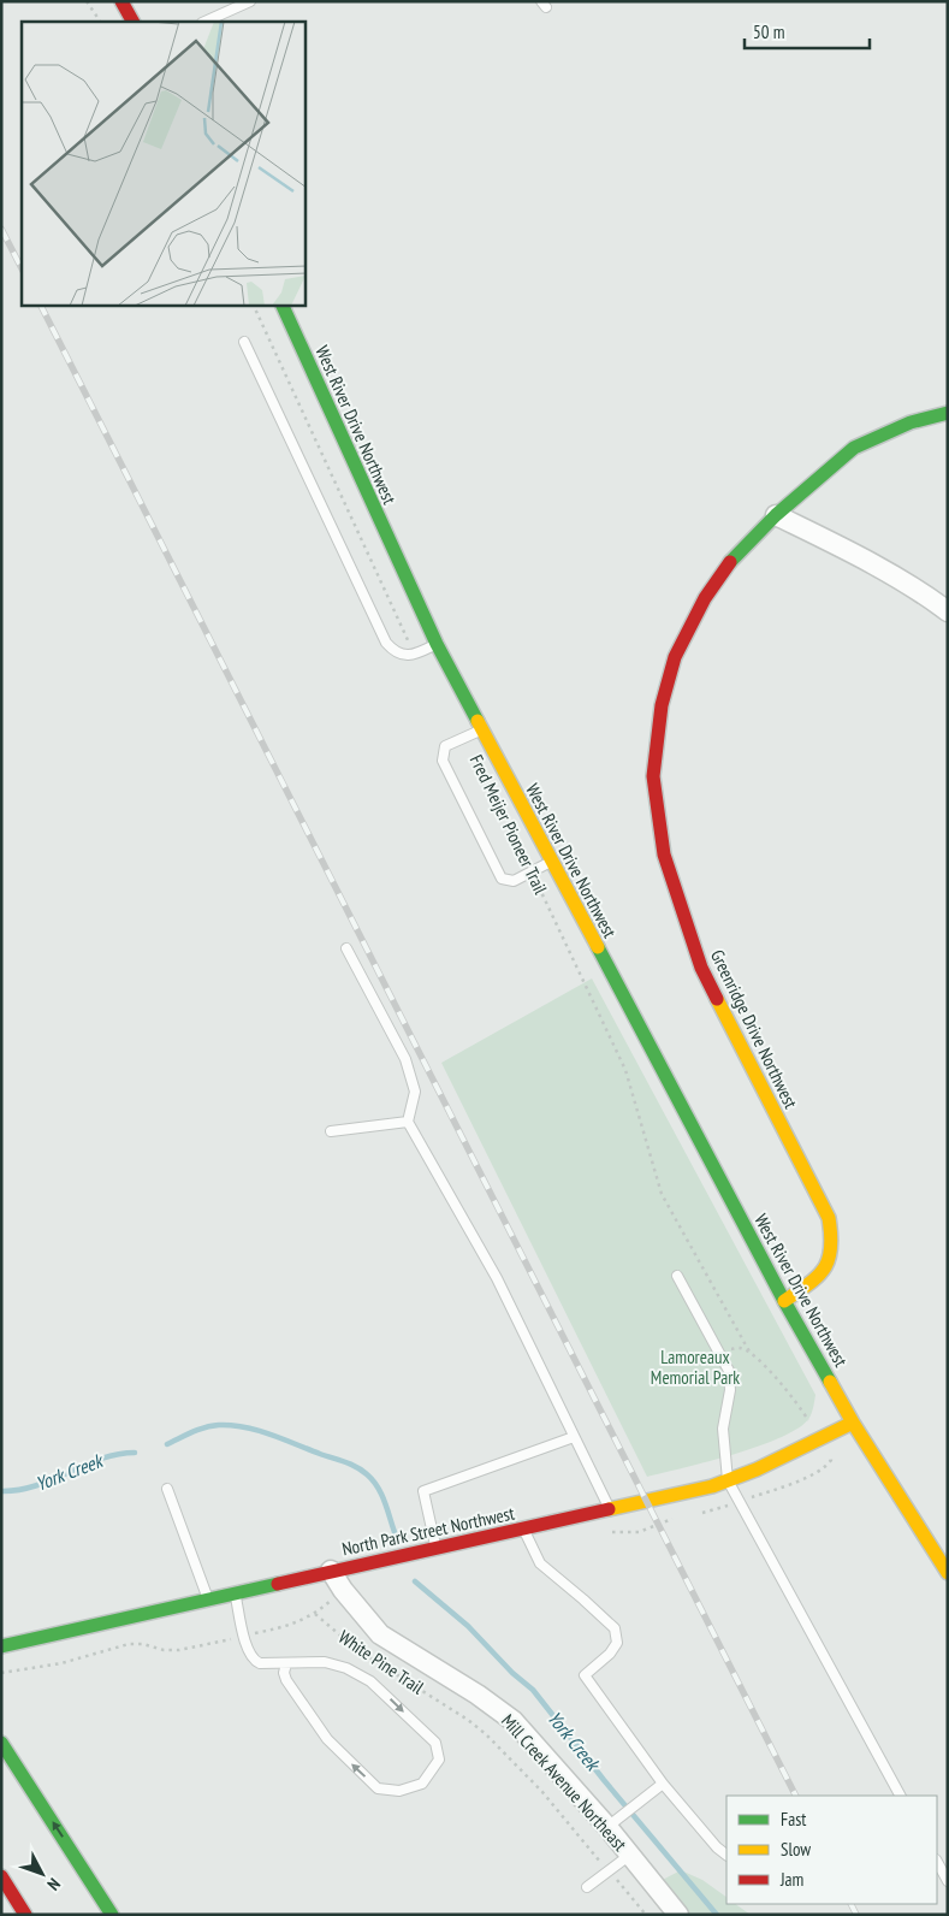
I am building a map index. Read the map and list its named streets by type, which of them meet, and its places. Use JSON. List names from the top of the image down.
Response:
{
  "streets": {
    "main road": ["West River Drive Northwest", "Greenridge Drive Northwest", "North Park Street Northwest"],
    "street": ["Mill Creek Avenue Northeast"],
    "path": ["Fred Meijer Pioneer Trail", "White Pine Trail"]
  },
  "crossings": [
    ["West River Drive Northwest", "Greenridge Drive Northwest"],
    ["West River Drive Northwest", "North Park Street Northwest"],
    ["North Park Street Northwest", "Mill Creek Avenue Northeast"]
  ],
  "water": ["York Creek"],
  "parks": ["Lamoreaux Memorial Park"],
  "legend": ["Fast", "Slow", "Jam"],
  "scale_bar": "50 m",
  "north": "bottom right"
}
